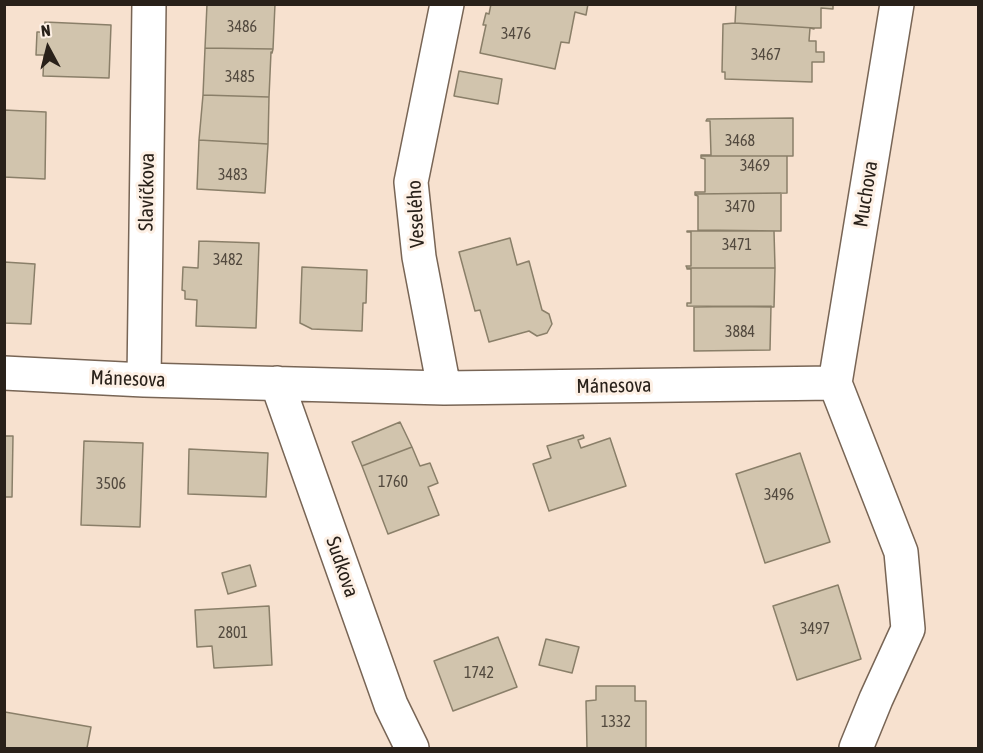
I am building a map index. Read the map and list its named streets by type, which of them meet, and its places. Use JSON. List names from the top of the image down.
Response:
{
  "streets": {
    "street": [
      "Slavíčkova",
      "Muchova",
      "Veselého",
      "Mánesova",
      "Sudkova"
    ]
  },
  "crossings": [
    ["Slavíčkova", "Mánesova"],
    ["Muchova", "Mánesova"],
    ["Veselého", "Mánesova"],
    ["Mánesova", "Sudkova"]
  ],
  "house_numbers": [
    "3486",
    "3476",
    "3467",
    "3485",
    "3468",
    "3469",
    "3483",
    "3470",
    "3471",
    "3482",
    "3884",
    "1760",
    "3506",
    "3496",
    "3497",
    "2801",
    "1742",
    "1332"
  ],
  "north": "top"
}
